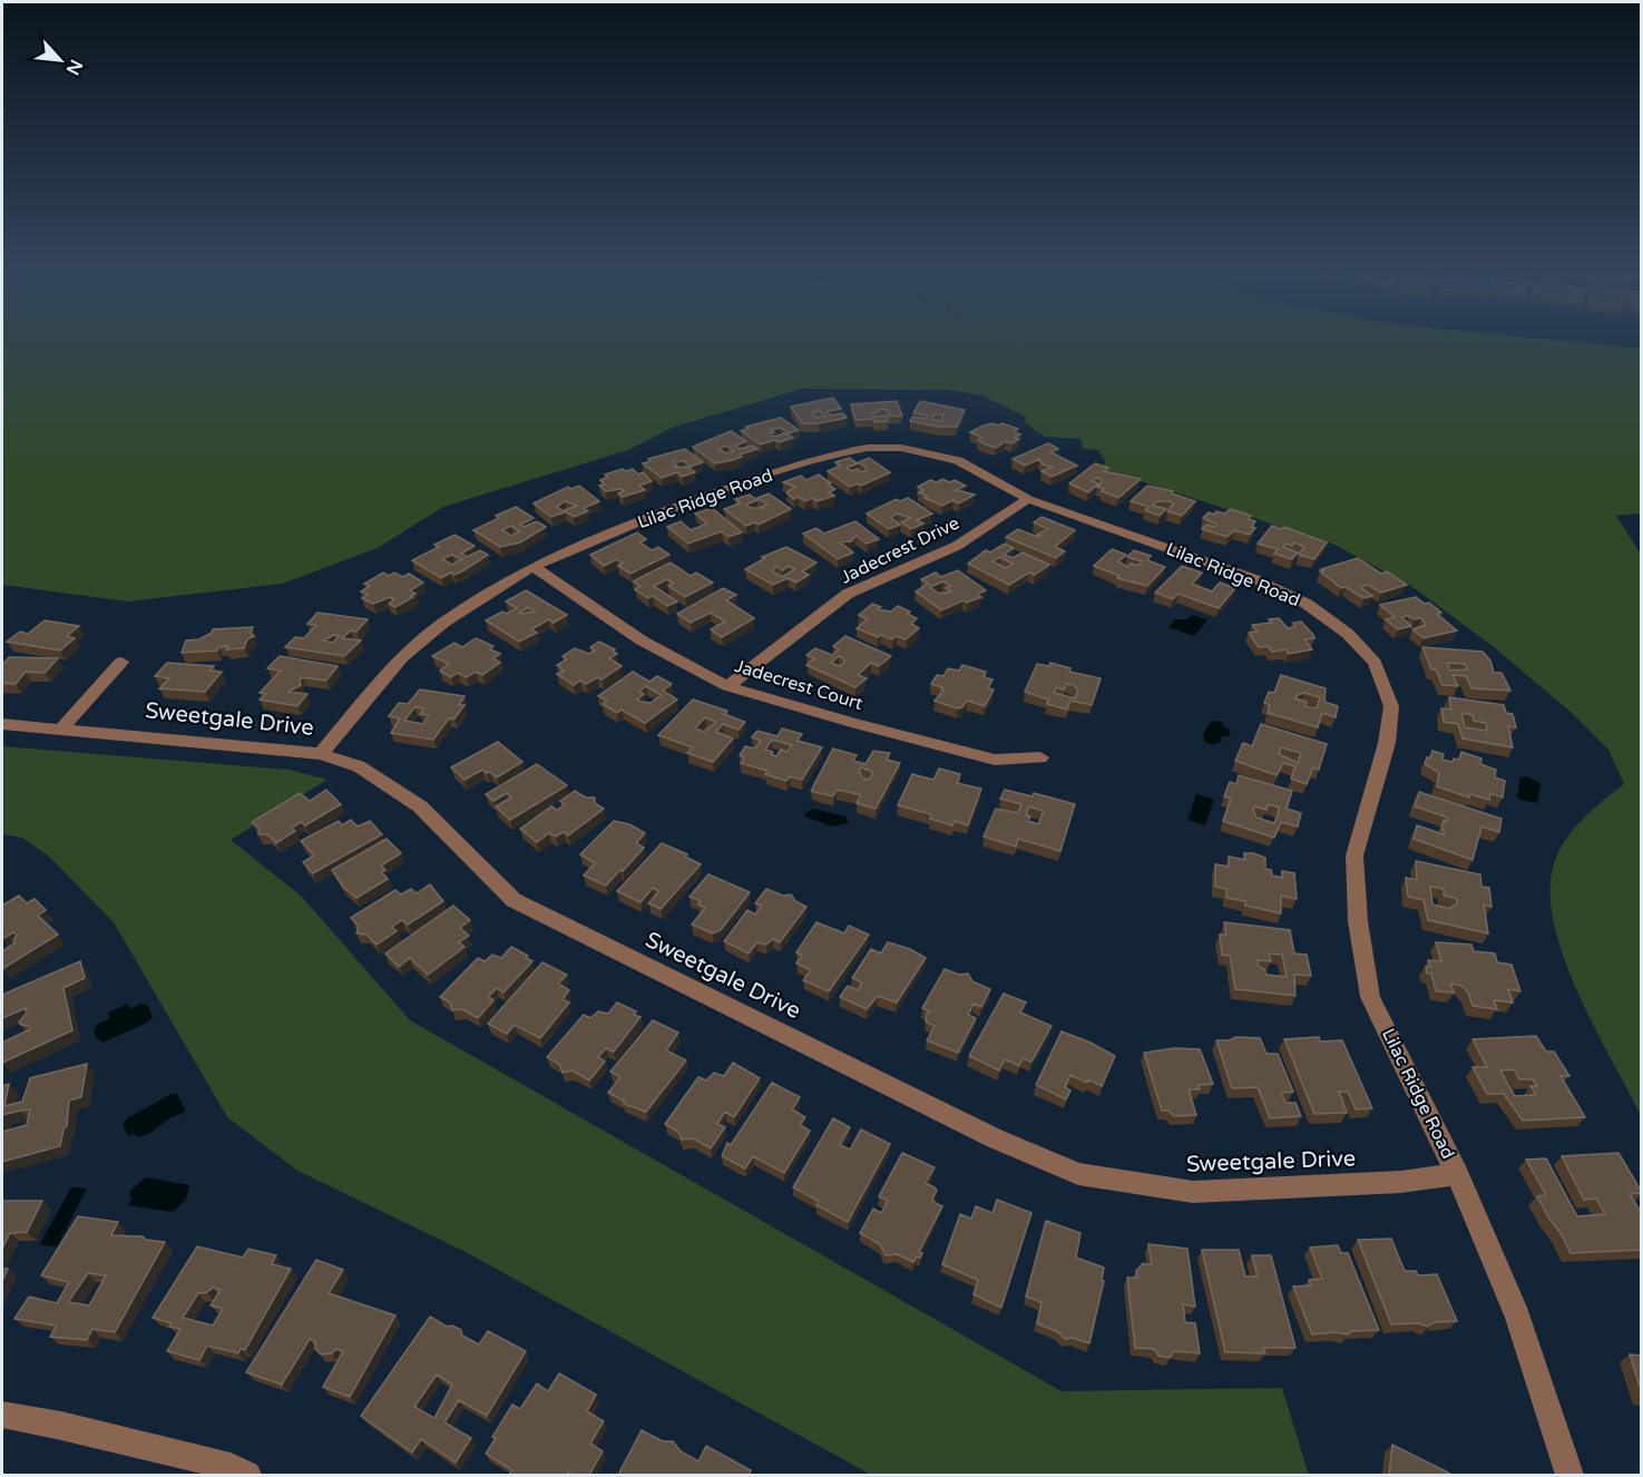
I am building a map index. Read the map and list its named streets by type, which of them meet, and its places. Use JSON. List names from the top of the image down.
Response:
{
  "streets": {
    "street": [
      "Lilac Ridge Road",
      "Jadecrest Drive",
      "Jadecrest Court",
      "Sweetgale Drive"
    ]
  },
  "crossings": [
    ["Lilac Ridge Road", "Jadecrest Drive"],
    ["Lilac Ridge Road", "Jadecrest Court"],
    ["Lilac Ridge Road", "Sweetgale Drive"],
    ["Jadecrest Drive", "Jadecrest Court"]
  ],
  "north": "bottom right"
}
